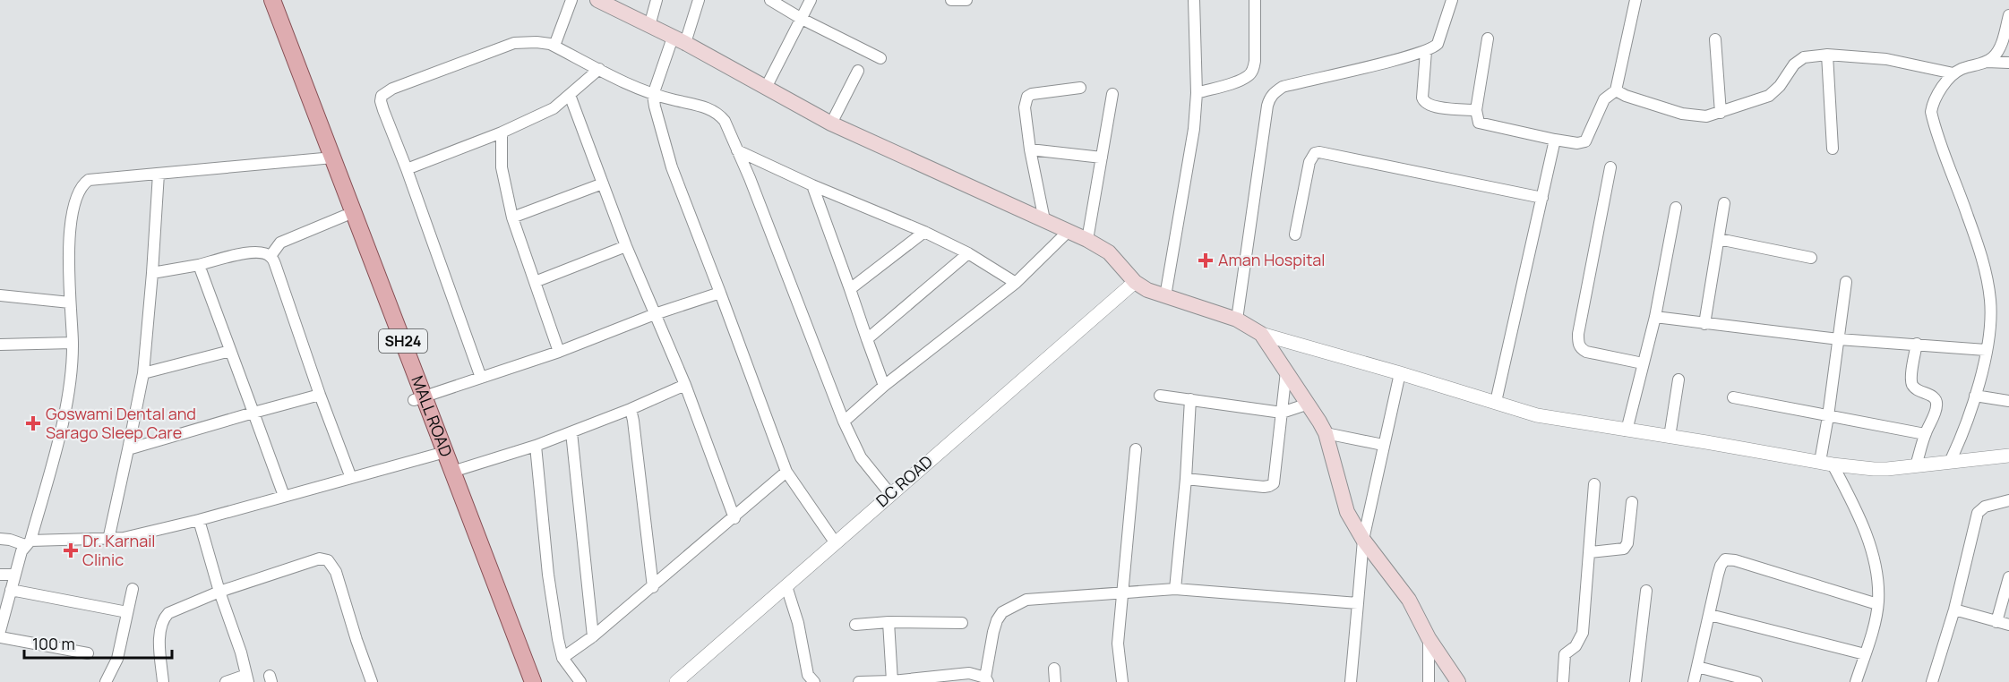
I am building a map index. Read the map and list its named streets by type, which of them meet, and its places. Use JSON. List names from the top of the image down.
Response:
{
  "streets": {
    "main road": ["SH24", "MALL ROAD"],
    "street": ["DC ROAD"]
  },
  "places": {
    "health": ["Aman Hospital", "Goswami Dental and Sarago Sleep Care", "Dr. Karnail Clinic"]
  },
  "scale_bar": "100 m"
}
